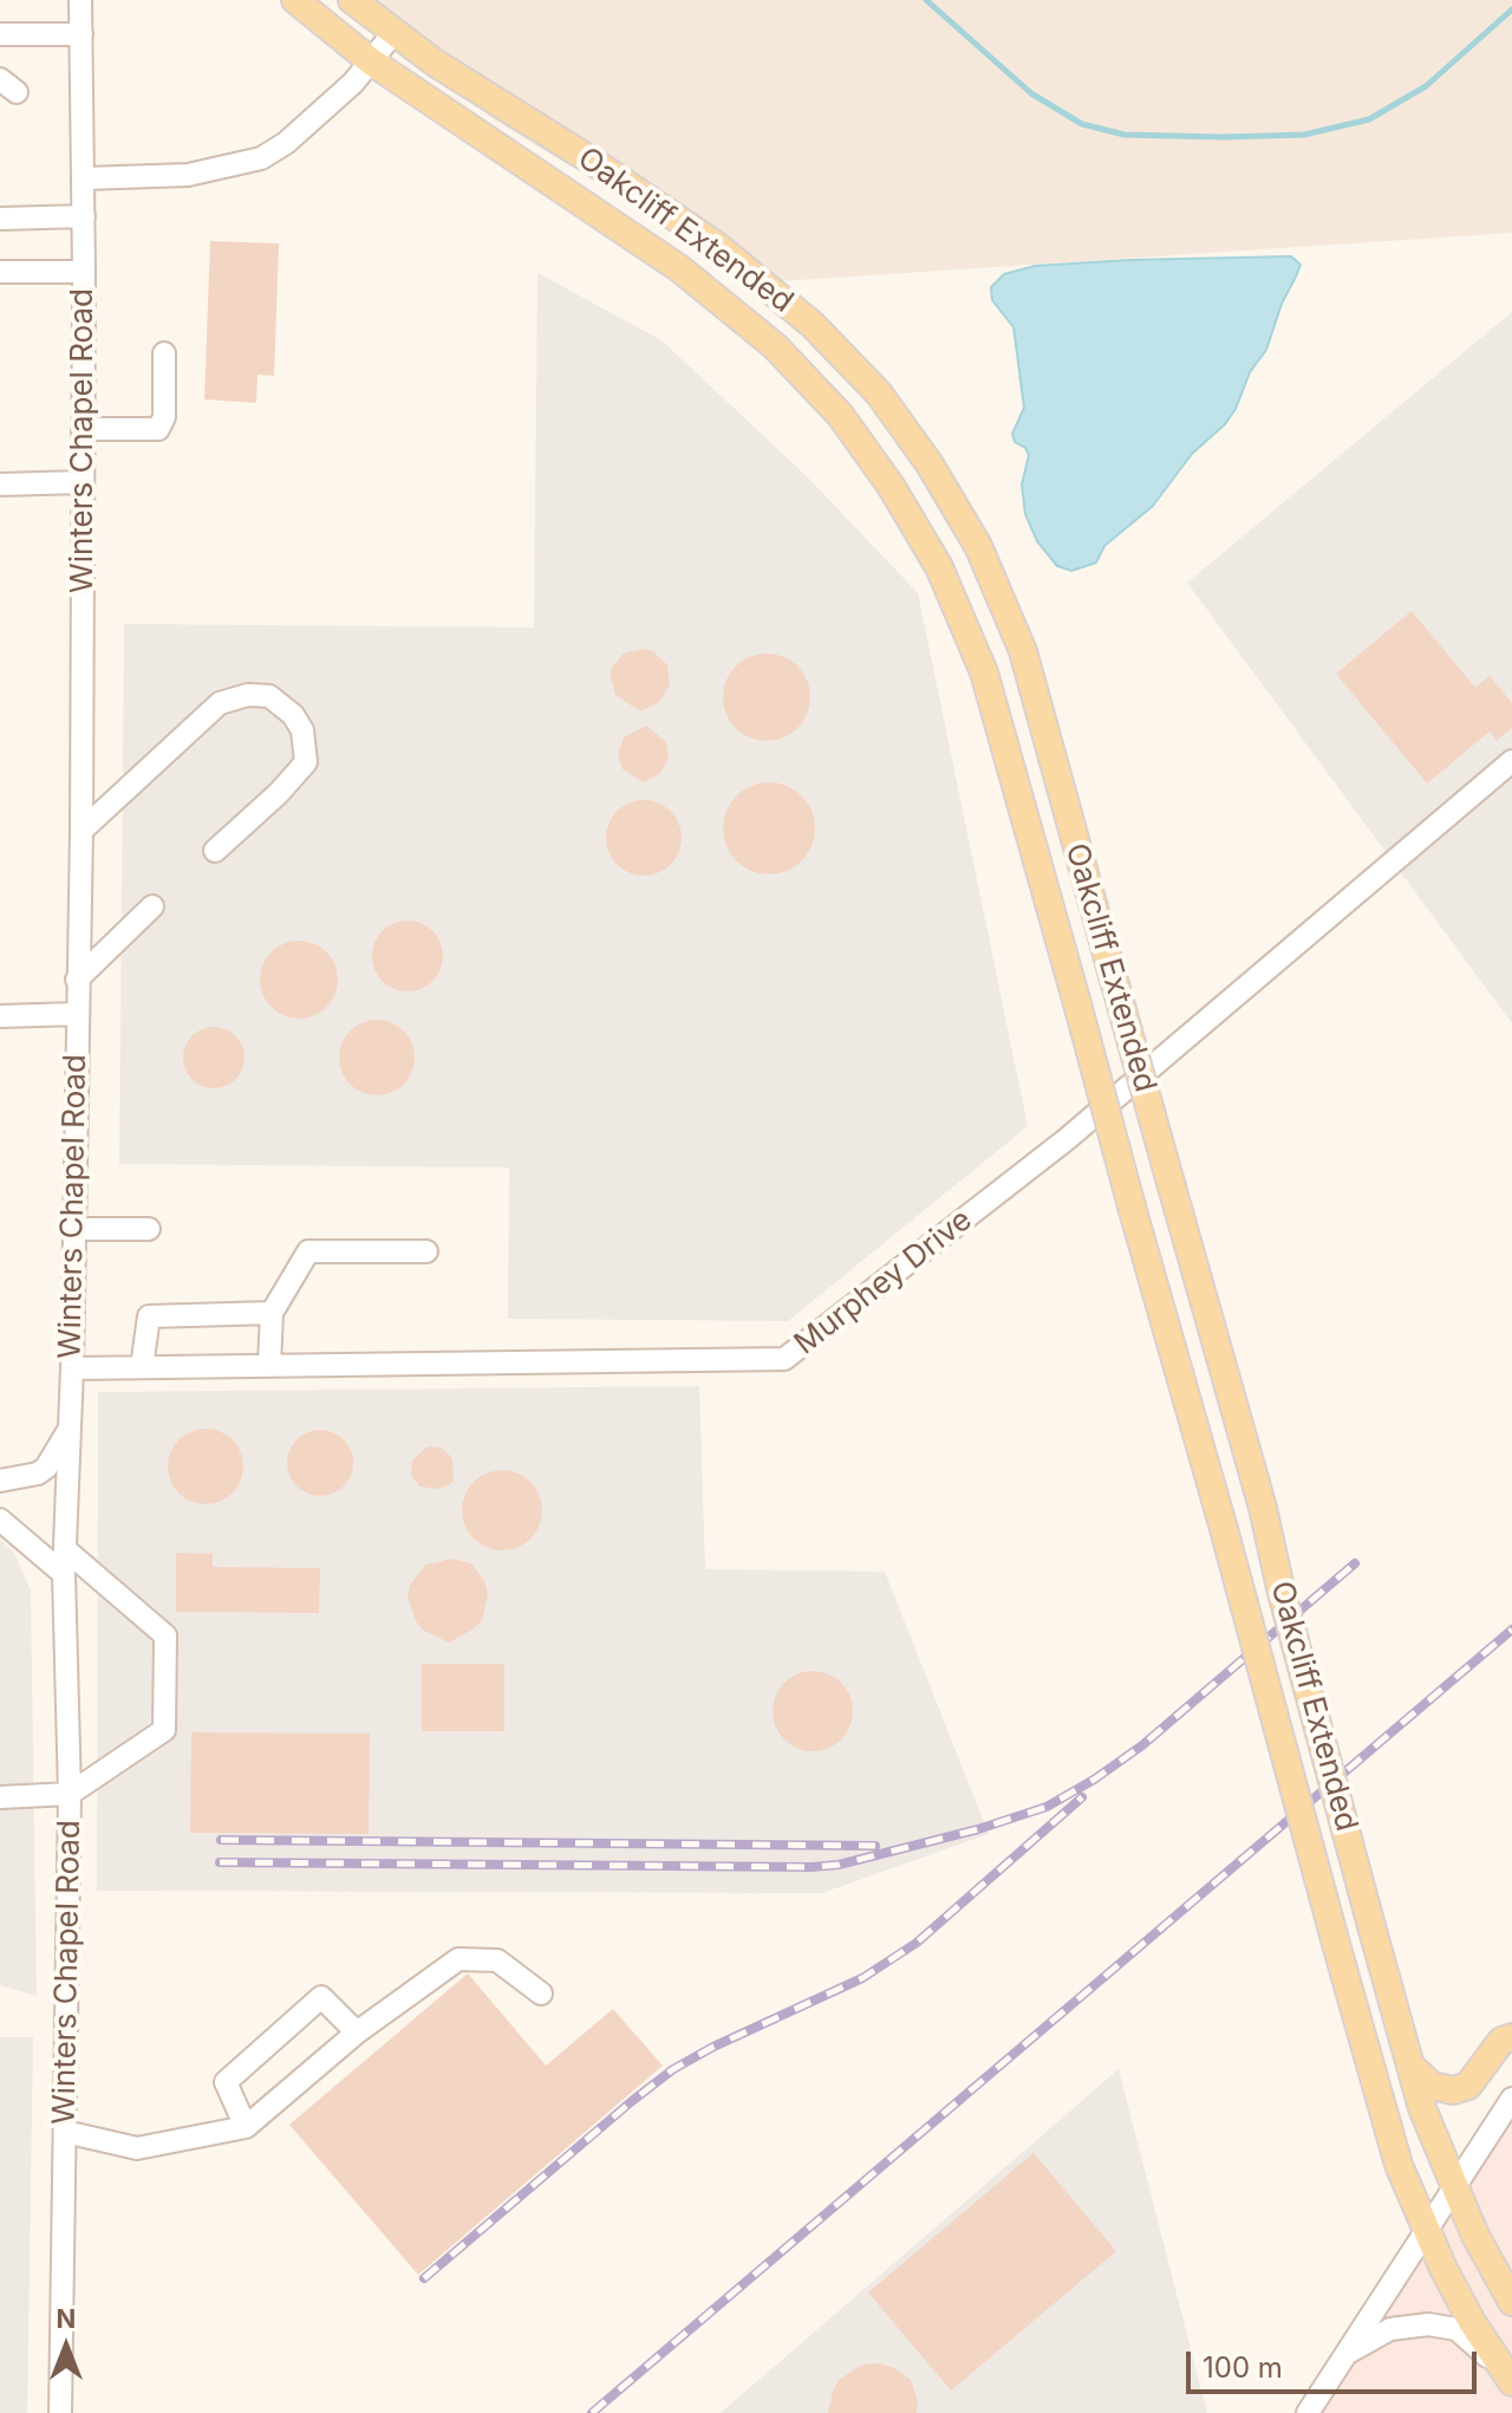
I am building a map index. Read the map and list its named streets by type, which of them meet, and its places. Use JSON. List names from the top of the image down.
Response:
{
  "streets": {
    "main road": ["Oakcliff Extended"],
    "street": ["Winters Chapel Road", "Murphey Drive"]
  },
  "crossings": [
    ["Winters Chapel Road", "Murphey Drive"]
  ],
  "scale_bar": "100 m",
  "north": "top"
}
